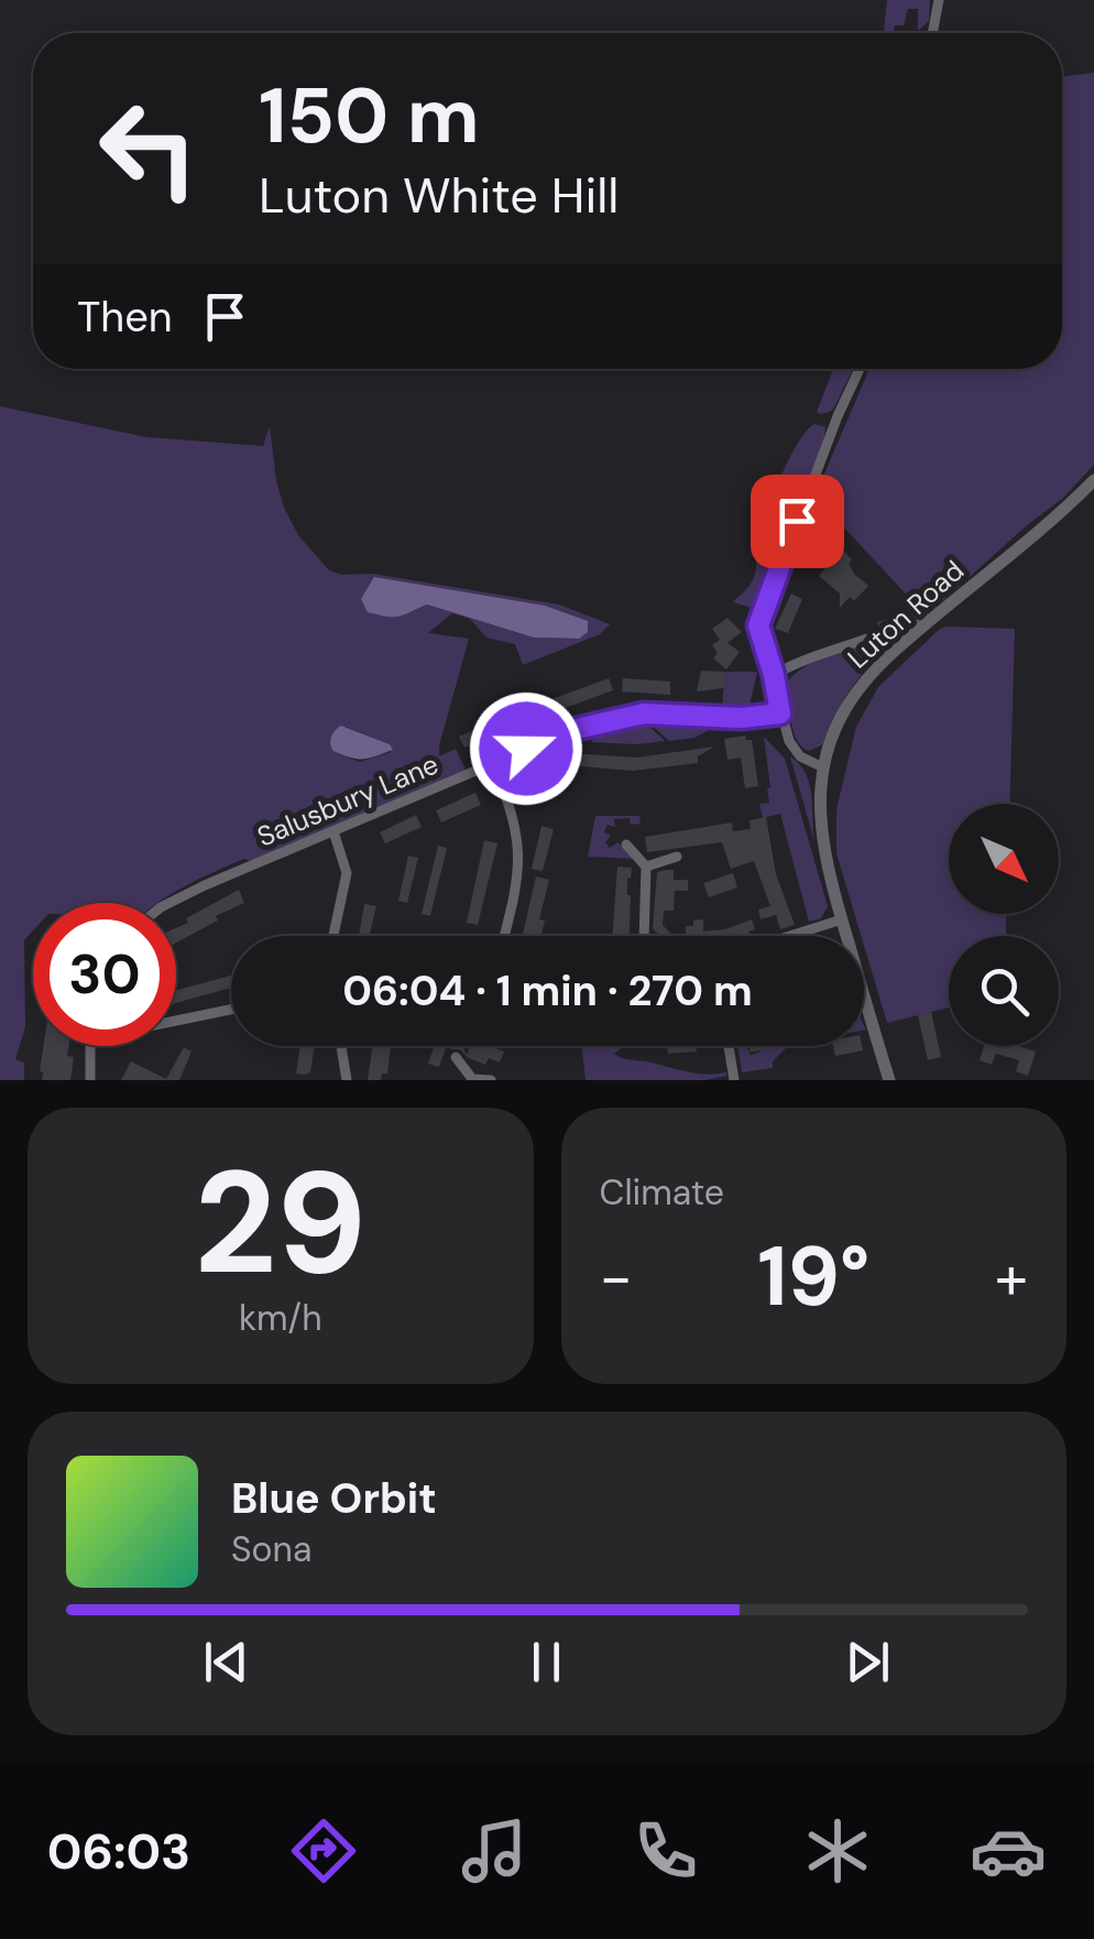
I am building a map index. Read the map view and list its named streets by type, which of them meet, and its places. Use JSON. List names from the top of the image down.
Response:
{
  "streets": {
    "street": ["Luton Road", "Salusbury Lane"]
  },
  "north": "bottom right",
  "page": {
    "turn": ["150 m", "Luton White Hill"],
    "then": "Then",
    "limit": "30",
    "trip": "06:04 · 1 min · 270 m",
    "tile": [
      ["29", "km/h"],
      "Climate"
    ],
    "heat": ["−", "19°", "+"],
    "song": ["Blue Orbit", "Sona"],
    "tabs": "06:03"
  }
}
